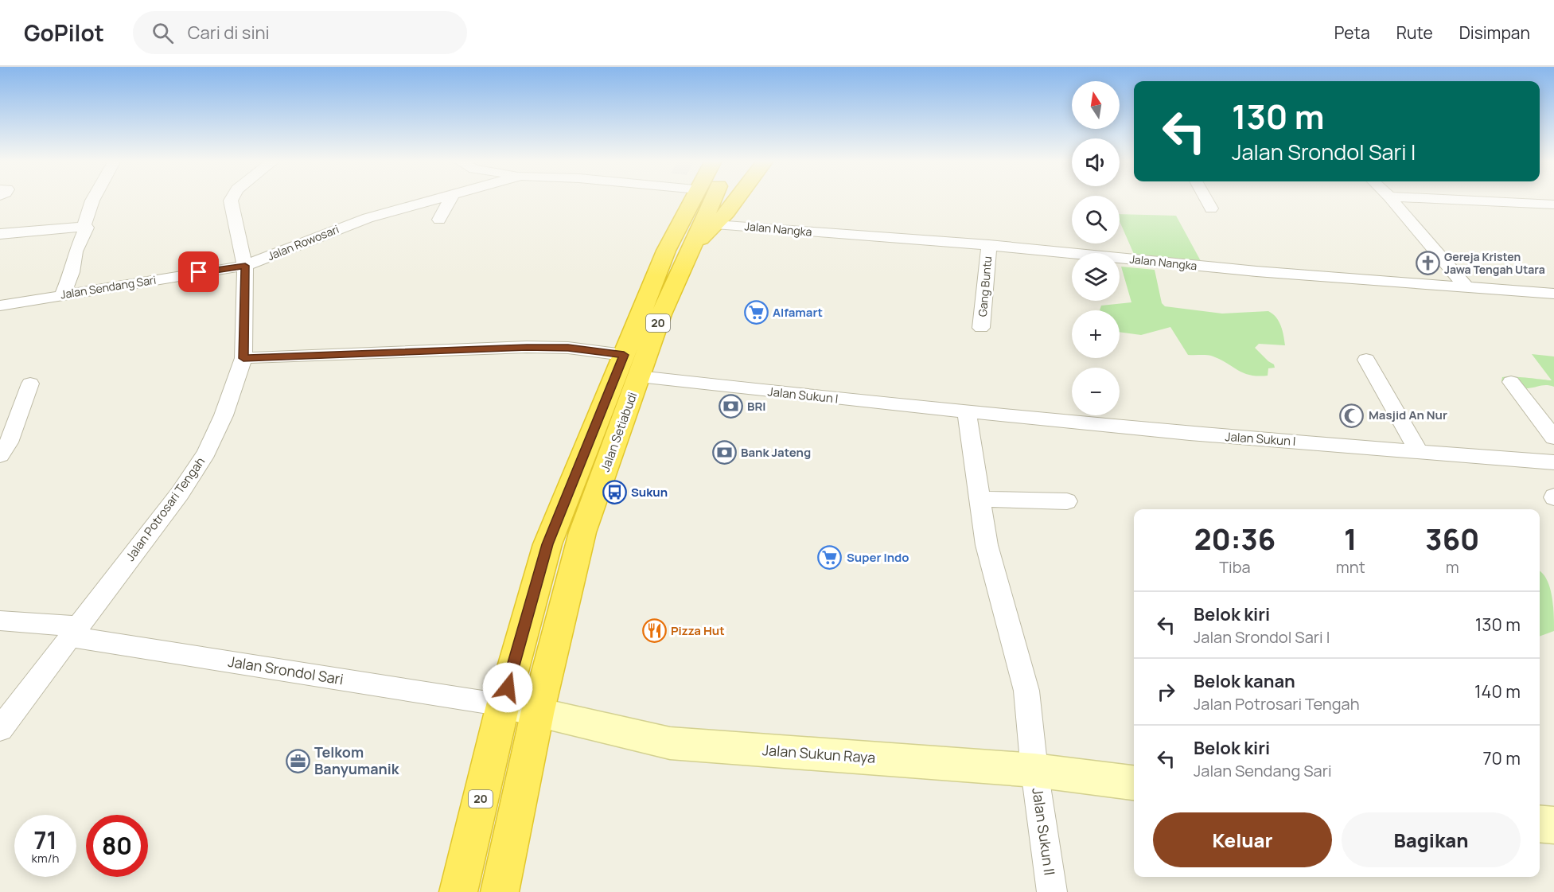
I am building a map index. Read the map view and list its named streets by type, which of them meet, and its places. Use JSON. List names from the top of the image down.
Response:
{
  "streets": {
    "highway": ["20", "Jalan Setiabudi"],
    "street": [
      "Jalan Nangka",
      "Jalan Rowosari",
      "Gang Buntu",
      "Jalan Sendang Sari",
      "Jalan Sukun I",
      "Jalan Potrosari Tengah",
      "Jalan Srondol Sari",
      "Jalan Sukun Raya",
      "Jalan Sukun II"
    ]
  },
  "crossings": [
    ["Jalan Nangka", "Gang Buntu"],
    ["Jalan Rowosari", "Jalan Sendang Sari"],
    ["Jalan Rowosari", "Jalan Potrosari Tengah"],
    ["Jalan Sendang Sari", "Jalan Potrosari Tengah"],
    ["20", "Jalan Setiabudi"],
    ["20", "Jalan Srondol Sari"],
    ["20", "Jalan Sukun Raya"],
    ["Jalan Sukun I", "Jalan Setiabudi"],
    ["Jalan Sukun I", "Jalan Potrosari Tengah"],
    ["Jalan Setiabudi", "Jalan Srondol Sari"],
    ["Jalan Setiabudi", "Jalan Sukun Raya"],
    ["Jalan Potrosari Tengah", "Jalan Srondol Sari"],
    ["Jalan Srondol Sari", "Jalan Sukun Raya"],
    ["Jalan Sukun Raya", "Jalan Sukun II"]
  ],
  "places": {
    "church": ["Gereja Kristen Jawa Tengah Utara"],
    "supermarket": ["Alfamart", "Super Indo"],
    "bank": ["BRI", "Bank Jateng"],
    "mosque": ["Masjid An Nur"],
    "bus stop": ["Sukun"],
    "restaurant": ["Pizza Hut"],
    "office": ["Telkom Banyumanik"]
  },
  "north": "top",
  "page": {
    "header": "GoPilot",
    "search": "Cari di sini",
    "nav": ["Peta", "Rute", "Disimpan"],
    "map_buttons": ["+", "−"],
    "turn": ["130 m", "Jalan Srondol Sari I"],
    "eta": [
      "20:36",
      "Tiba",
      "1",
      "mnt",
      "360",
      "m"
    ],
    "list": [
      {
        "name": "Belok kiri",
        "note": "Jalan Srondol Sari I",
        "value": "130 m"
      },
      {
        "name": "Belok kanan",
        "note": "Jalan Potrosari Tengah",
        "value": "140 m"
      },
      {
        "name": "Belok kiri",
        "note": "Jalan Sendang Sari",
        "value": "70 m"
      }
    ],
    "buttons": ["Keluar", "Bagikan"],
    "speed": "71 km/h",
    "limit": "80"
  }
}
